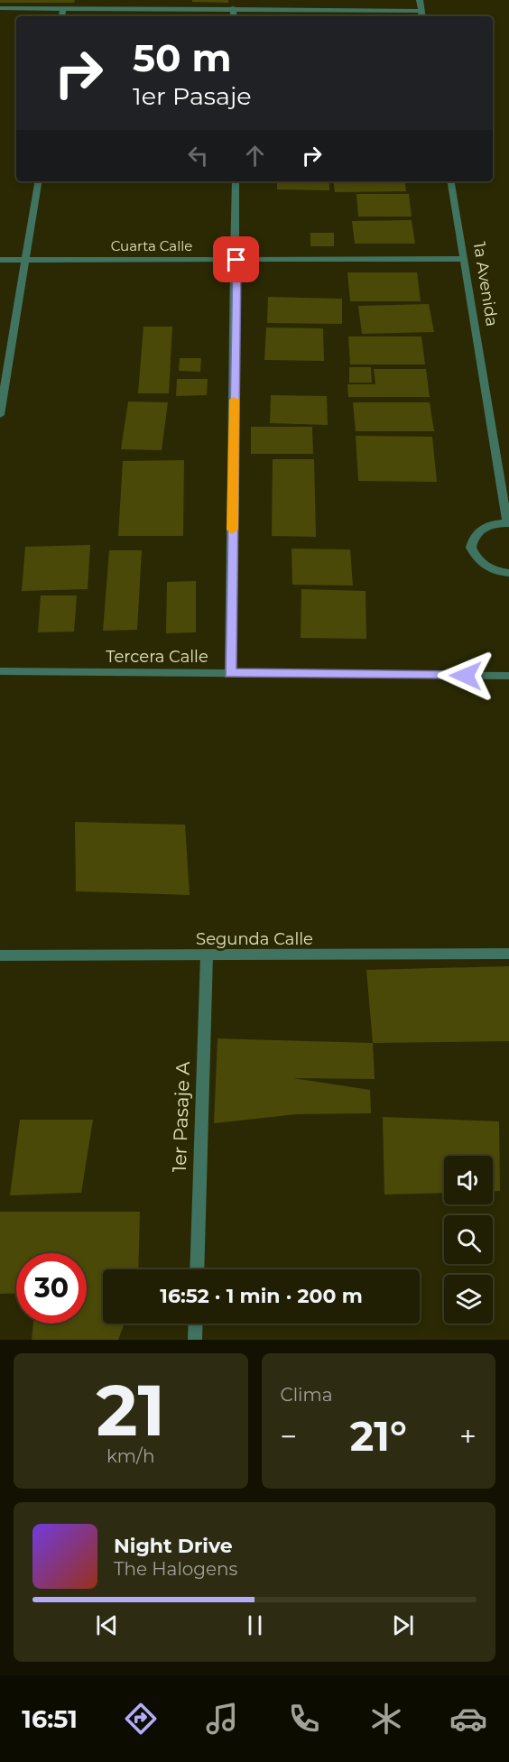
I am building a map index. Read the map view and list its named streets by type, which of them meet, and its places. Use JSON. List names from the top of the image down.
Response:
{
  "streets": {
    "street": [
      "Cuarta Calle",
      "1a Avenida",
      "Tercera Calle",
      "Segunda Calle",
      "1er Pasaje A"
    ]
  },
  "crossings": [
    ["Cuarta Calle", "1a Avenida"],
    ["Segunda Calle", "1er Pasaje A"]
  ],
  "page": {
    "turn": ["50 m", "1er Pasaje"],
    "limit": "30",
    "trip": "16:52 · 1 min · 200 m",
    "tile": [
      ["21", "km/h"],
      "Clima"
    ],
    "heat": ["−", "21°", "+"],
    "song": ["Night Drive", "The Halogens"],
    "tabs": "16:51"
  }
}
